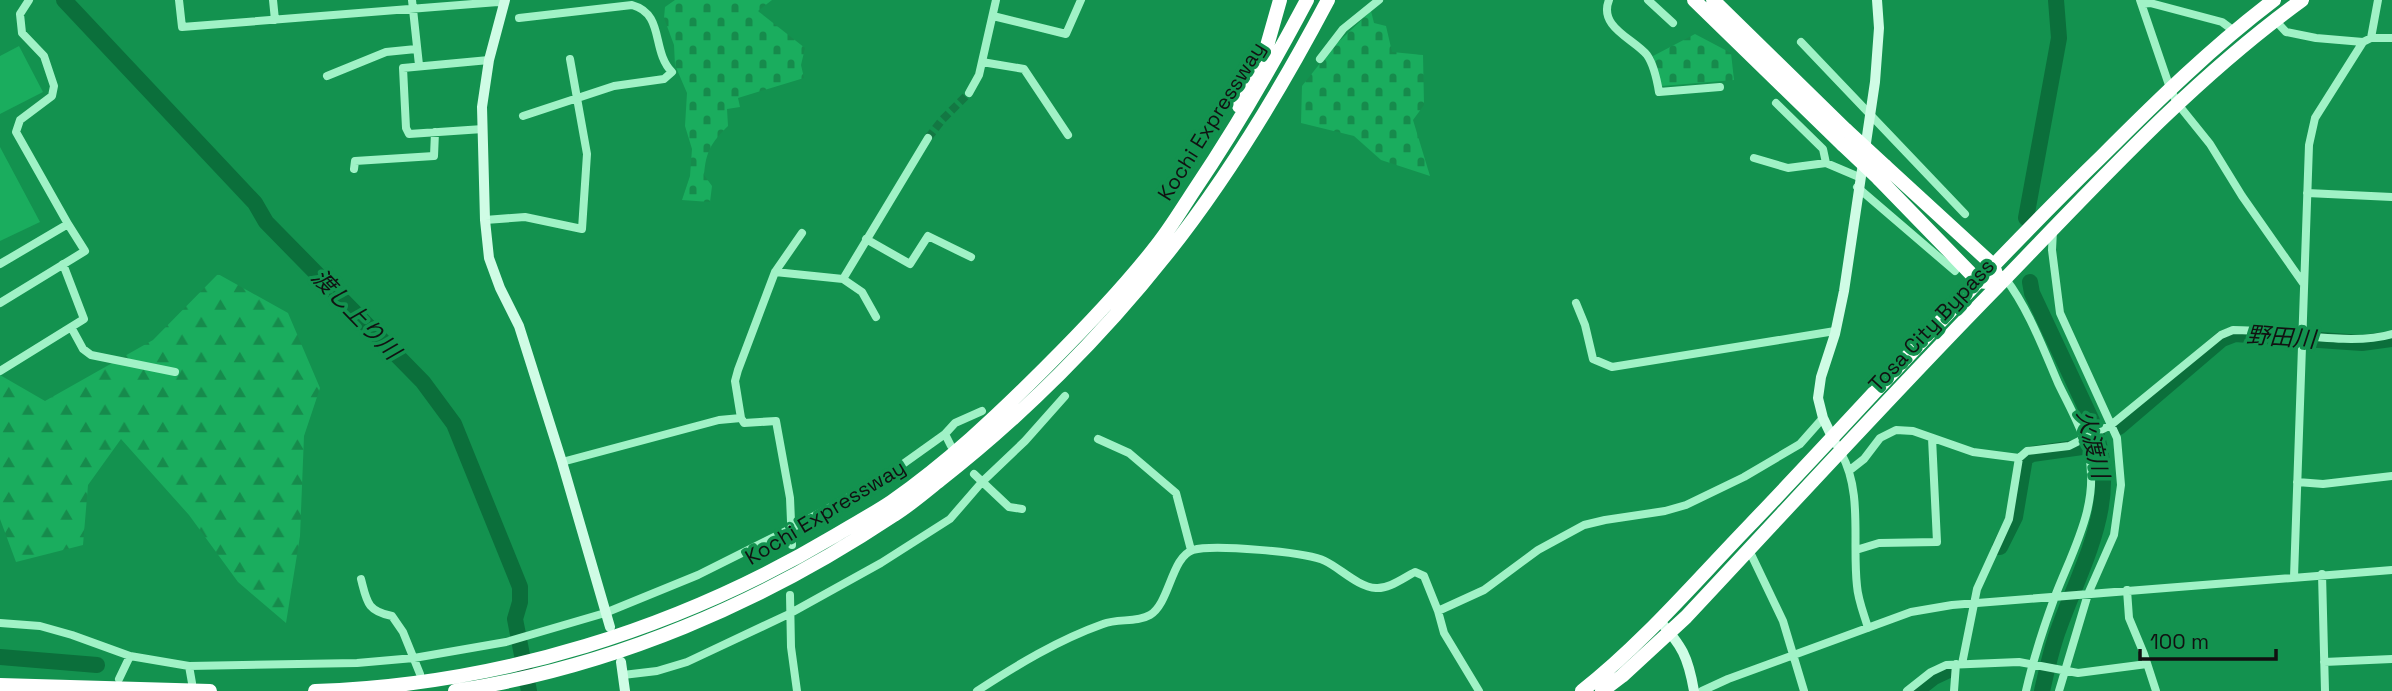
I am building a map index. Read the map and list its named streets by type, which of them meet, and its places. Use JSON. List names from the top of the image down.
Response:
{
  "streets": {
    "highway": ["Kochi Expressway", "Tosa City Bypass"]
  },
  "water": ["渡し上り川", "野田川", "火渡川"],
  "scale_bar": "100 m"
}
